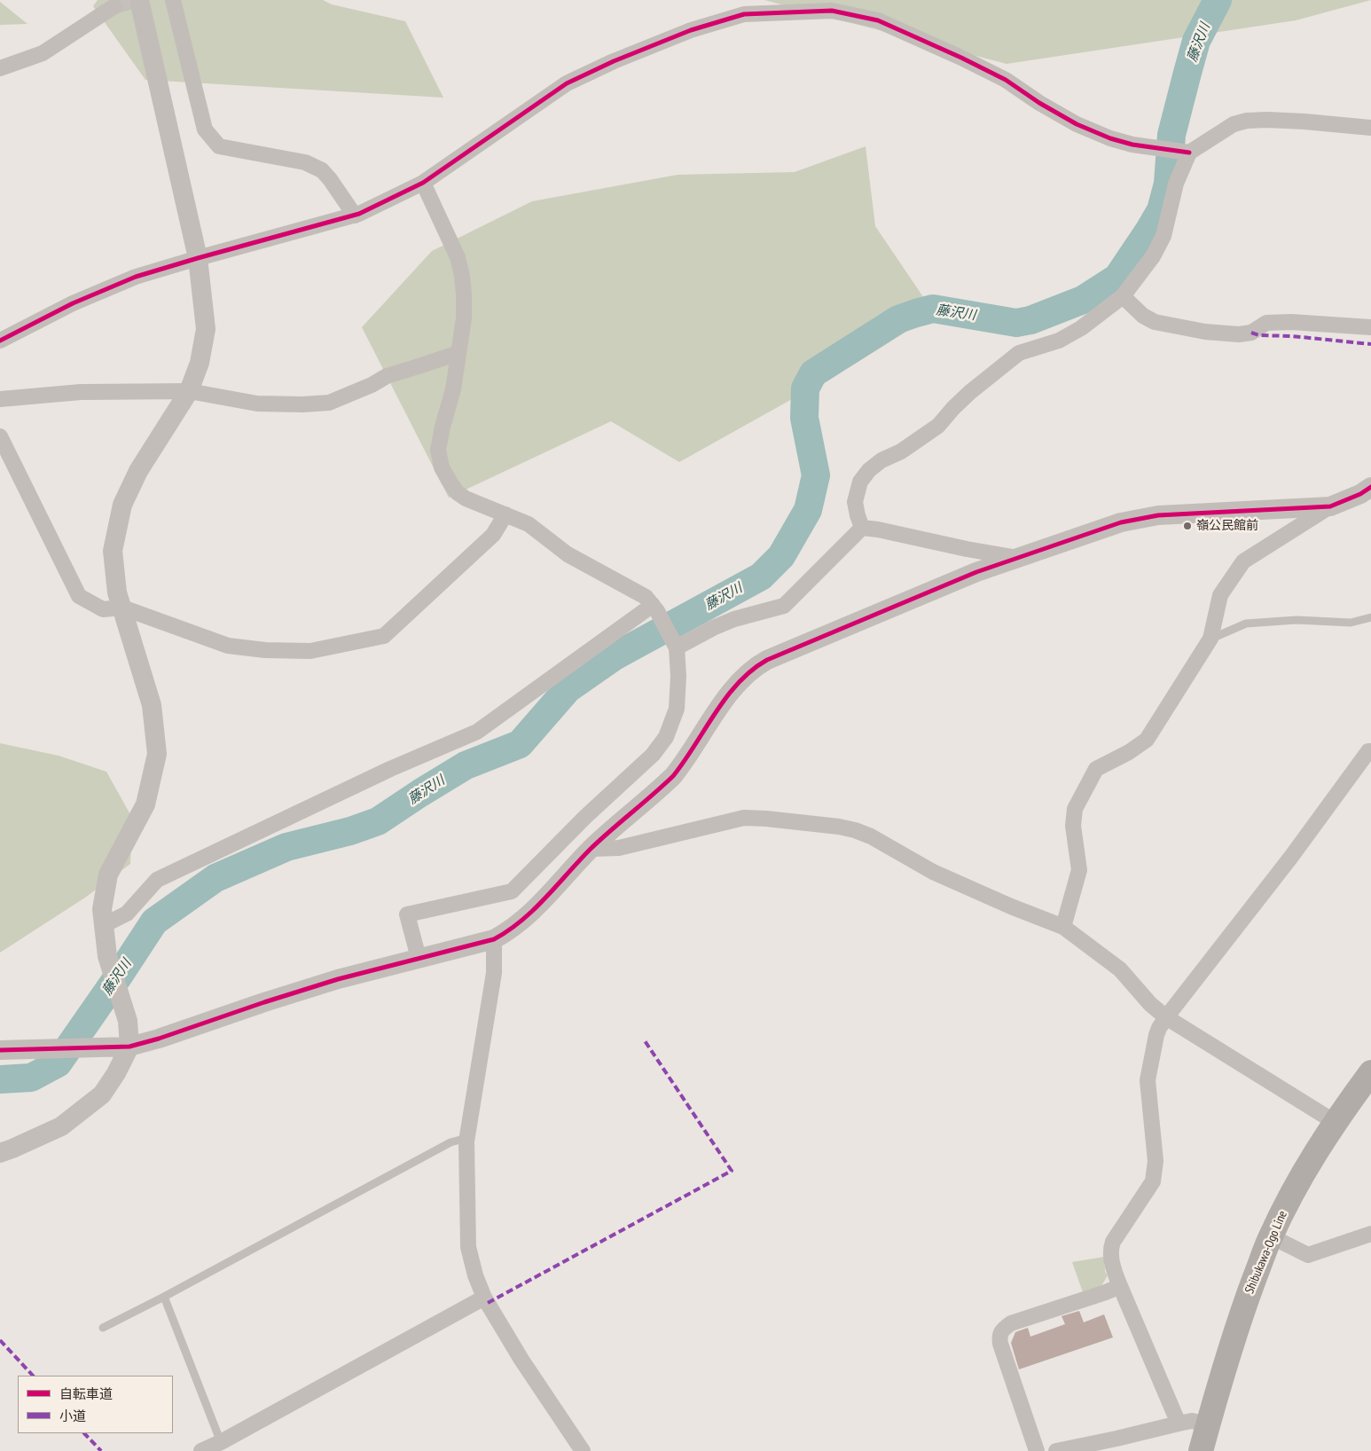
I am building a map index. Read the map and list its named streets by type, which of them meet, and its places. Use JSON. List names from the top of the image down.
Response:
{
  "streets": {
    "main road": ["Shibukawa-Ogo Line"]
  },
  "water": ["藤沢川"],
  "places": ["嶺公民館前"],
  "legend": ["自転車道", "小道"]
}
